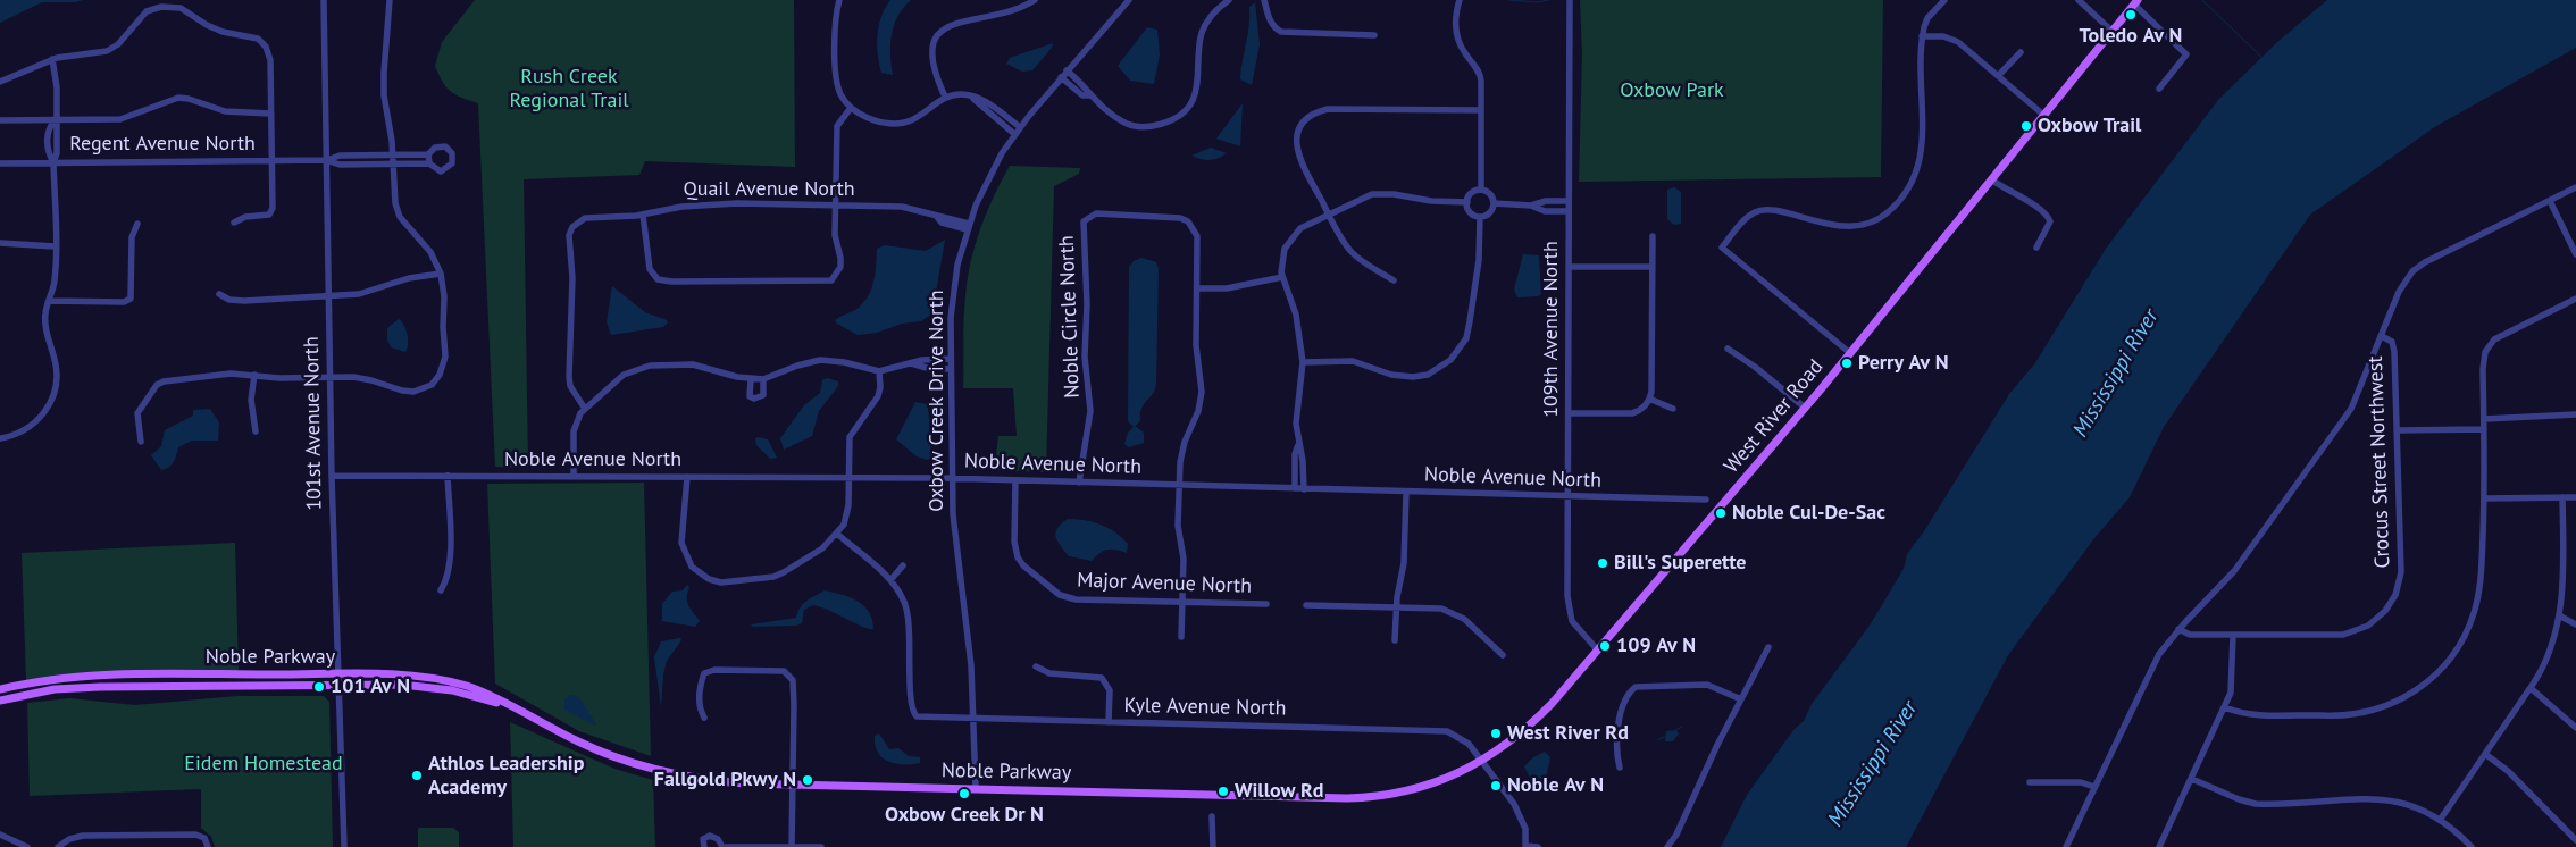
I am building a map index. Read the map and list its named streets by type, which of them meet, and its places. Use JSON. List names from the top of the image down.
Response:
{
  "streets": {
    "main road": ["West River Road", "Noble Parkway"],
    "street": [
      "Regent Avenue North",
      "Quail Avenue North",
      "Noble Circle North",
      "109th Avenue North",
      "Oxbow Creek Drive North",
      "101st Avenue North",
      "Noble Avenue North",
      "Crocus Street Northwest",
      "Major Avenue North",
      "Kyle Avenue North"
    ]
  },
  "crossings": [
    ["Regent Avenue North", "101st Avenue North"],
    ["Quail Avenue North", "Oxbow Creek Drive North"],
    ["Noble Circle North", "Noble Avenue North"],
    ["Noble Circle North", "Major Avenue North"],
    ["109th Avenue North", "West River Road"],
    ["109th Avenue North", "Noble Avenue North"],
    ["Oxbow Creek Drive North", "Noble Avenue North"],
    ["Oxbow Creek Drive North", "Noble Parkway"],
    ["Oxbow Creek Drive North", "Kyle Avenue North"],
    ["West River Road", "Noble Parkway"],
    ["West River Road", "Kyle Avenue North"],
    ["101st Avenue North", "Noble Avenue North"],
    ["101st Avenue North", "Noble Parkway"],
    ["Noble Avenue North", "Major Avenue North"],
    ["Noble Parkway", "Kyle Avenue North"]
  ],
  "water": ["Mississippi River"],
  "parks": ["Rush Creek Regional Trail", "Oxbow Park", "Eidem Homestead"],
  "places": [
    "Toledo Av N",
    "Oxbow Trail",
    "Perry Av N",
    "Noble Cul-De-Sac",
    "Bill's Superette",
    "109 Av N",
    "101 Av N",
    "West River Rd",
    "Athlos Leadership Academy",
    "Fallgold Pkwy N",
    "Noble Av N",
    "Willow Rd",
    "Oxbow Creek Dr N"
  ]
}
